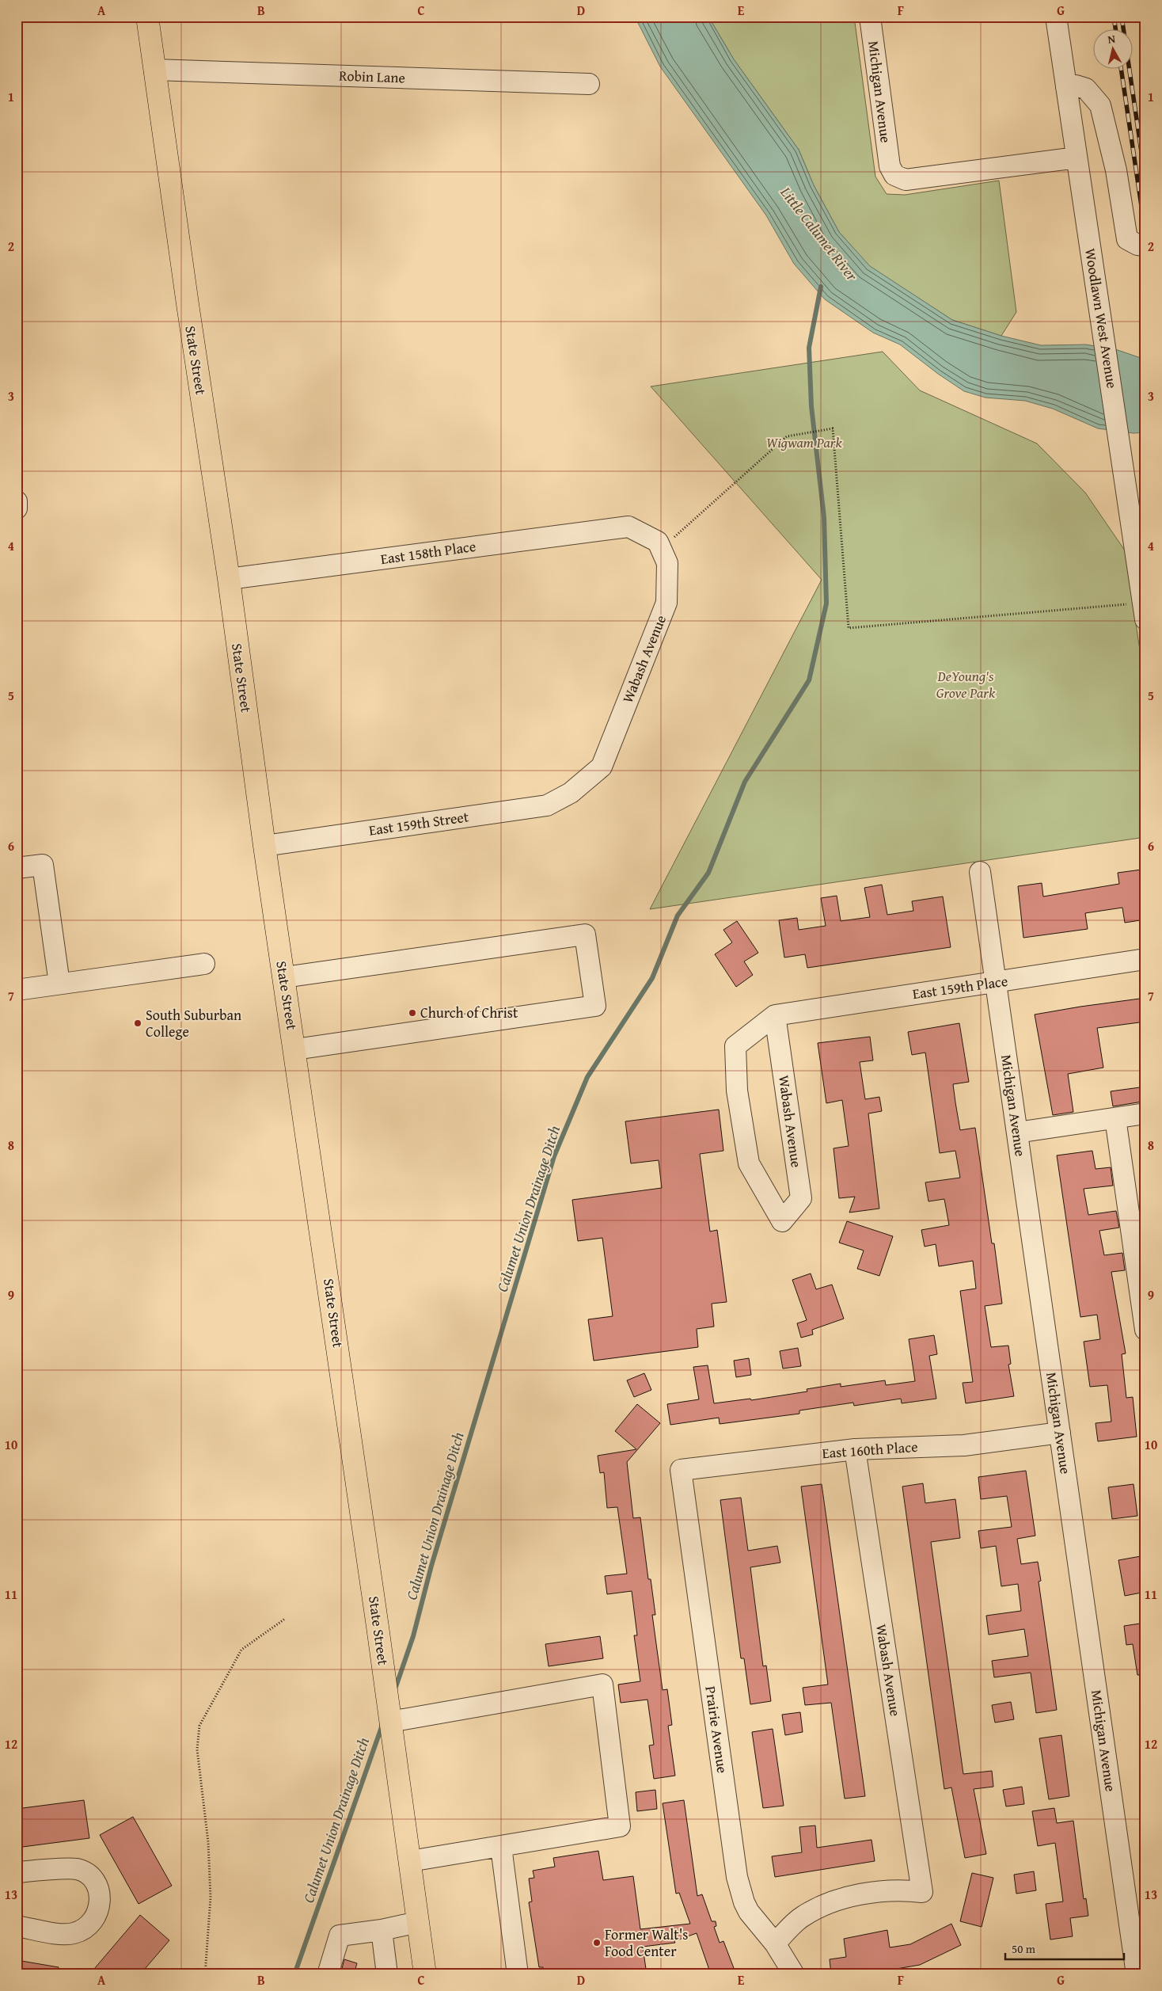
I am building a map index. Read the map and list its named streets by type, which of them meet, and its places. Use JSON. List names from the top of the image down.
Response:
{
  "streets": {
    "main road": ["State Street"],
    "street": [
      "Robin Lane",
      "Michigan Avenue",
      "Woodlawn West Avenue",
      "East 158th Place",
      "Wabash Avenue",
      "East 159th Street",
      "East 159th Place",
      "East 160th Place",
      "Prairie Avenue"
    ]
  },
  "crossings": [
    ["Robin Lane", "State Street"],
    ["Michigan Avenue", "Woodlawn West Avenue"],
    ["Michigan Avenue", "East 159th Place"],
    ["Michigan Avenue", "East 160th Place"],
    ["State Street", "East 158th Place"],
    ["State Street", "East 159th Street"],
    ["East 158th Place", "Wabash Avenue"],
    ["Wabash Avenue", "East 159th Street"],
    ["Wabash Avenue", "East 159th Place"],
    ["Wabash Avenue", "East 160th Place"],
    ["Wabash Avenue", "Prairie Avenue"],
    ["East 160th Place", "Prairie Avenue"]
  ],
  "water": ["Little Calumet River", "Calumet Union Drainage Ditch"],
  "parks": ["Wigwam Park", "DeYoung's Grove Park"],
  "places": ["Church of Christ", "South Suburban College", "Former Walt's Food Center"],
  "scale_bar": "50 m",
  "north": "top",
  "grid": {
    "columns": [
      "A",
      "B",
      "C",
      "D",
      "E",
      "F",
      "G"
    ],
    "rows": [
      "1",
      "2",
      "3",
      "4",
      "5",
      "6",
      "7",
      "8",
      "9",
      "10",
      "11",
      "12",
      "13"
    ]
  }
}
